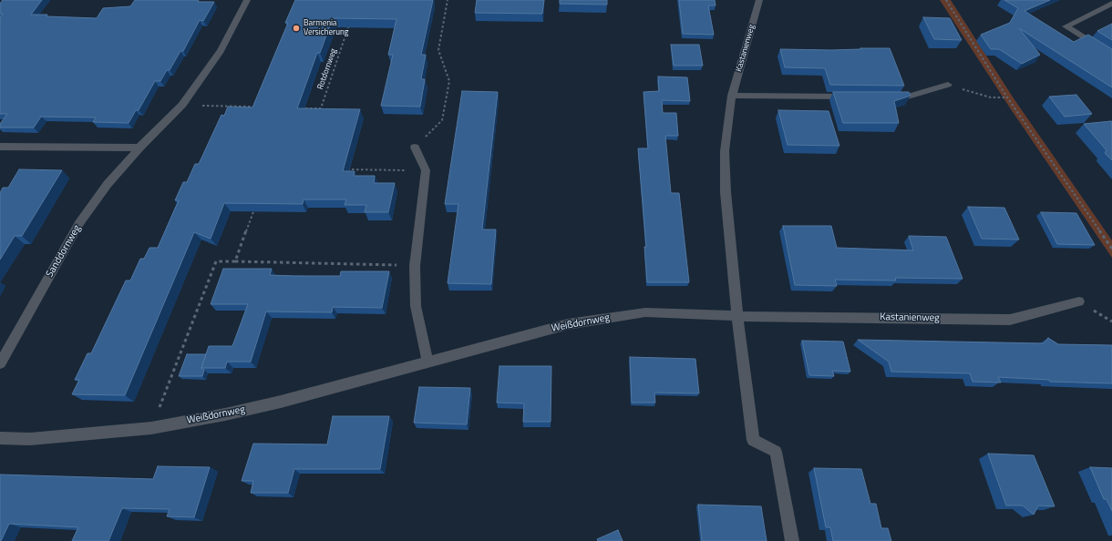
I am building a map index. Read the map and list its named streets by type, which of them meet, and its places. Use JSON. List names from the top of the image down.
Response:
{
  "streets": {
    "street": ["Kastanienweg", "Sanddornweg", "Weißdornweg"],
    "path": ["Rotdornweg"]
  },
  "crossings": [
    ["Kastanienweg", "Weißdornweg"]
  ],
  "places": ["Barmenia Versicherung"]
}
